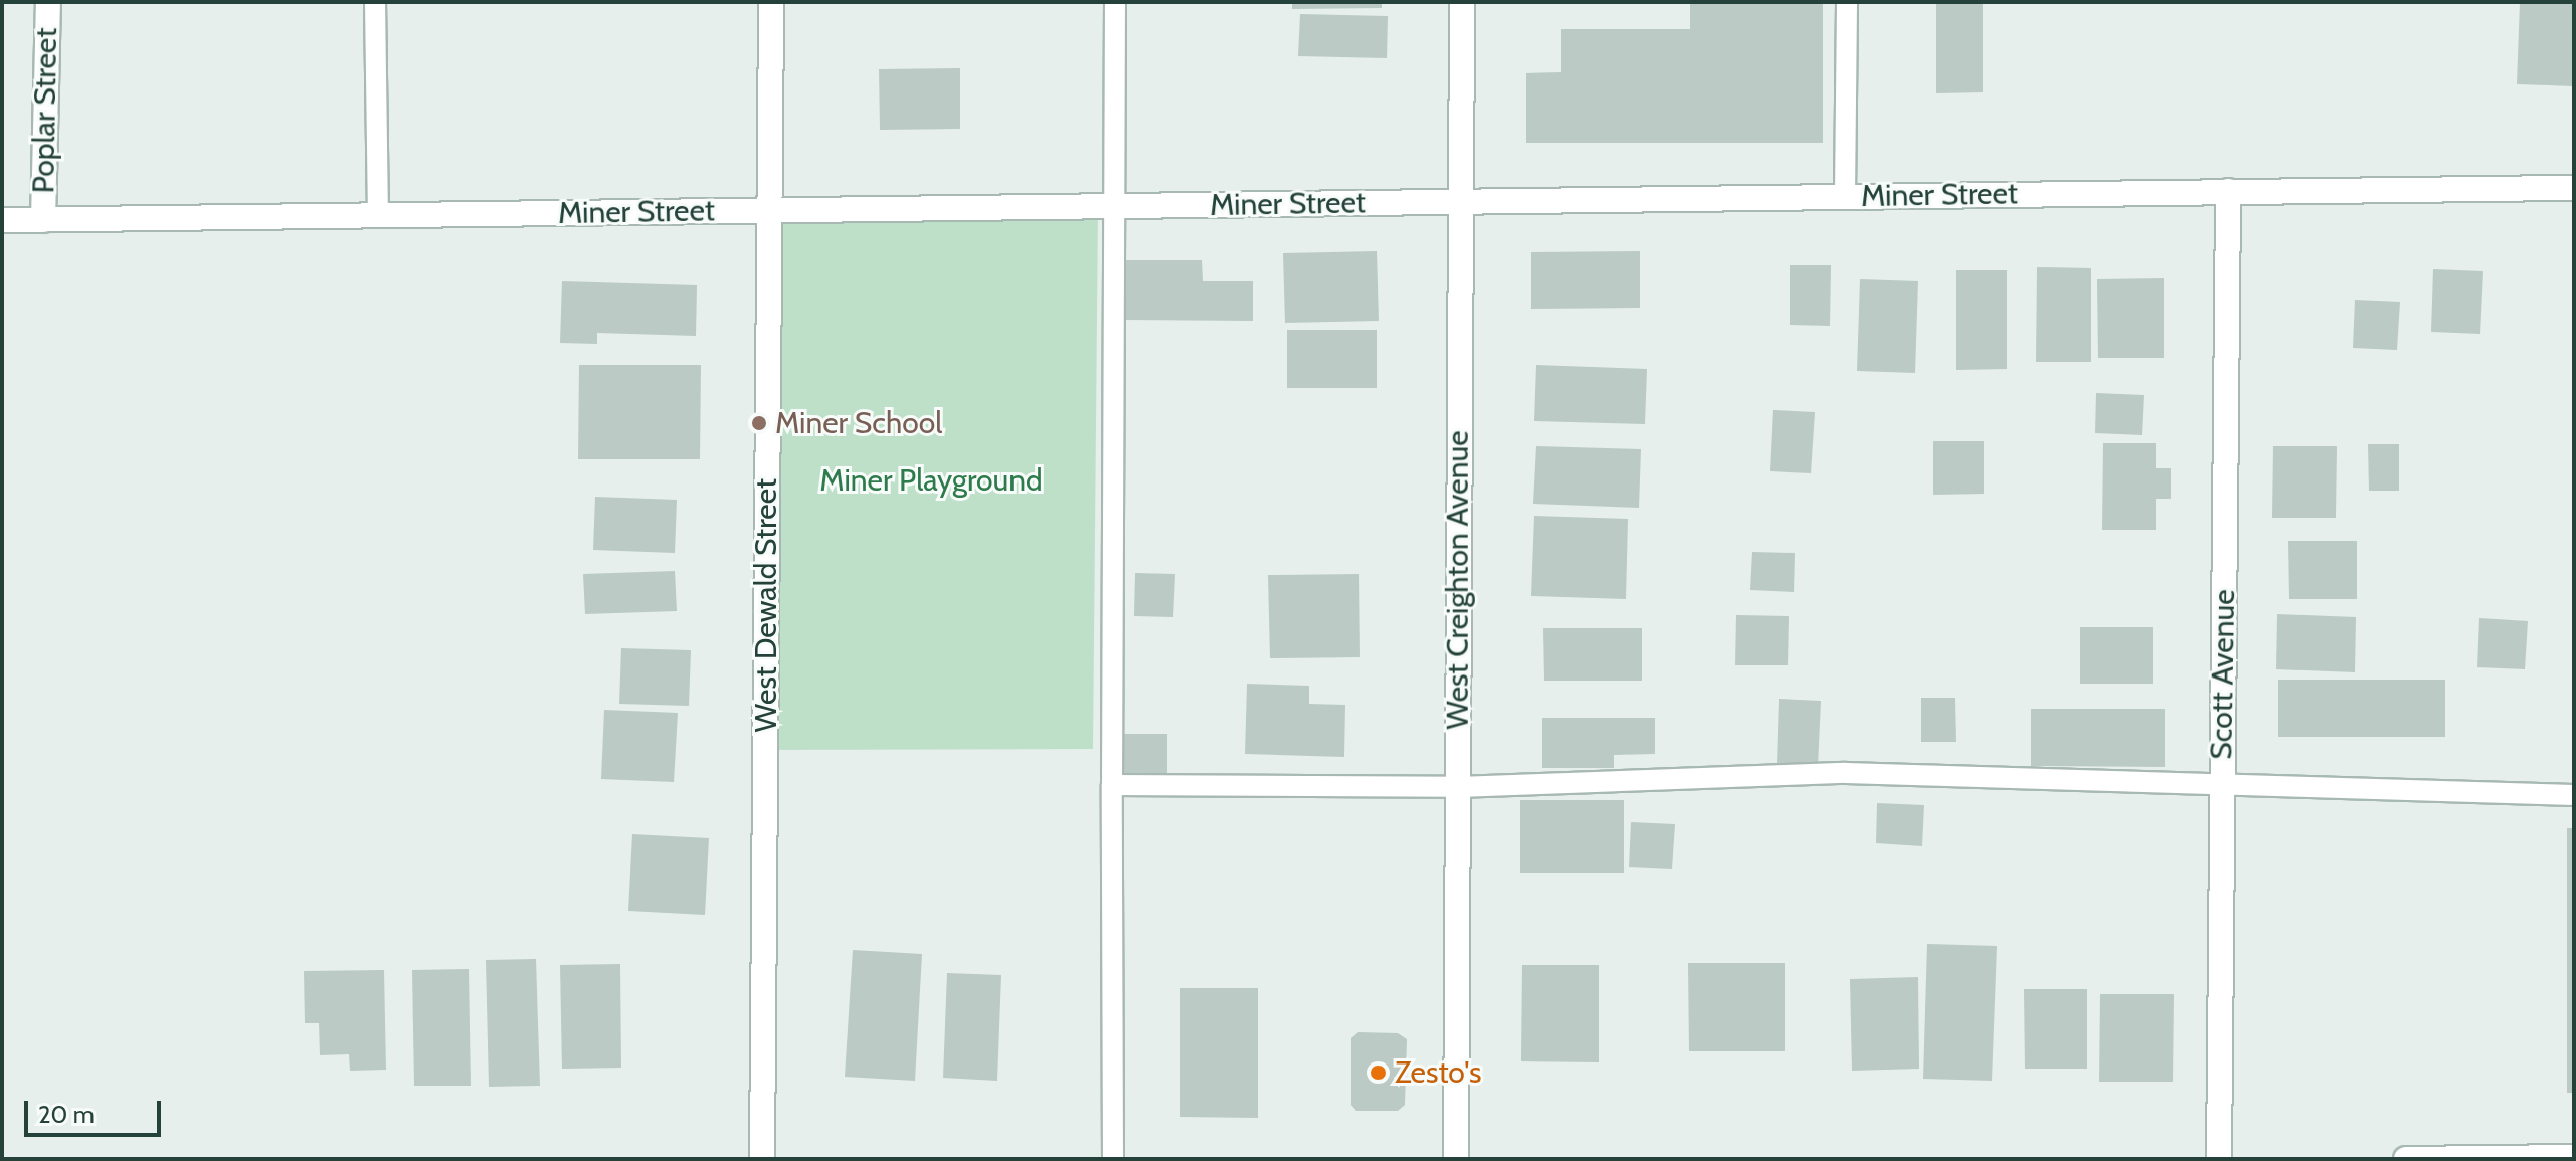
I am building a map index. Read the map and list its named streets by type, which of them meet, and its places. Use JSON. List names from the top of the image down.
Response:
{
  "streets": {
    "street": [
      "Poplar Street",
      "Miner Street",
      "West Creighton Avenue",
      "West Dewald Street",
      "Scott Avenue"
    ]
  },
  "crossings": [
    ["Poplar Street", "Miner Street"],
    ["Miner Street", "West Creighton Avenue"],
    ["Miner Street", "West Dewald Street"],
    ["Miner Street", "Scott Avenue"]
  ],
  "parks": ["Miner Playground"],
  "places": ["Miner School", "Zesto's"],
  "scale_bar": "20 m"
}
